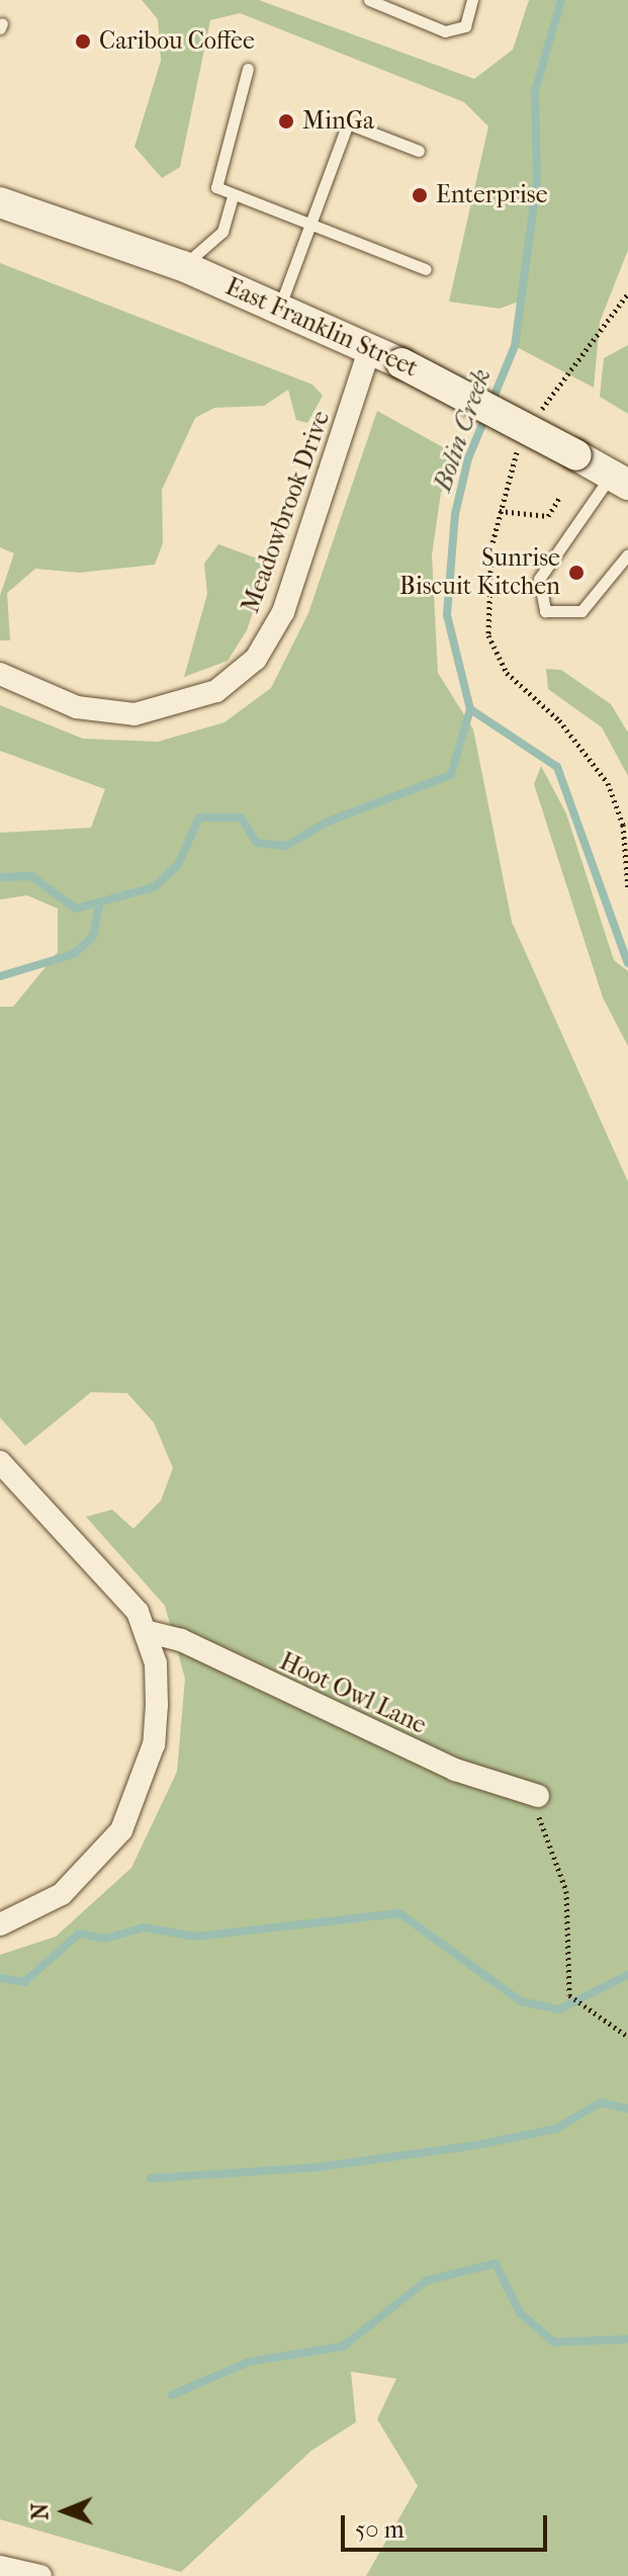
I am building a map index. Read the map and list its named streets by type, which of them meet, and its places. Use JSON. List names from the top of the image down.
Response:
{
  "streets": {
    "main road": ["East Franklin Street"],
    "street": ["Meadowbrook Drive", "Hoot Owl Lane"]
  },
  "crossings": [
    ["East Franklin Street", "Meadowbrook Drive"]
  ],
  "water": ["Bolin Creek"],
  "places": [
    "Caribou Coffee",
    "MinGa",
    "Enterprise",
    "Sunrise Biscuit Kitchen"
  ],
  "scale_bar": "50 m",
  "north": "left"
}
